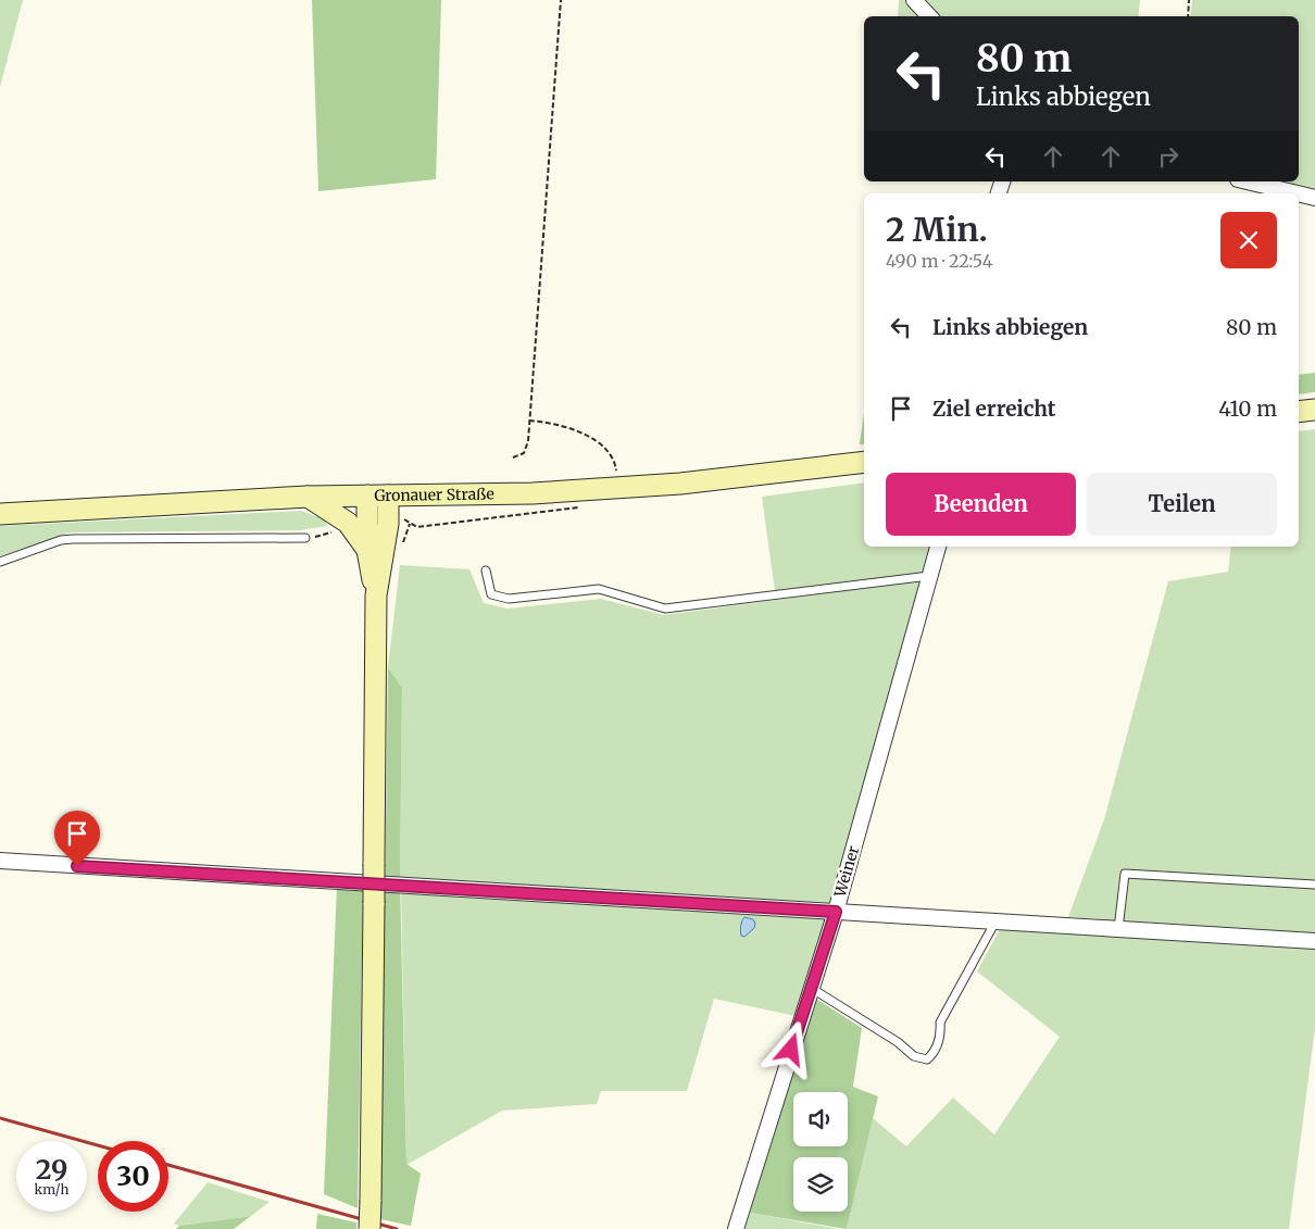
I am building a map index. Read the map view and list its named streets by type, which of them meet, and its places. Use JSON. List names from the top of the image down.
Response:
{
  "streets": {
    "main road": ["Gronauer Straße"],
    "street": ["Weiner"]
  },
  "page": {
    "turn": ["80 m", "Links abbiegen"],
    "heading": ["2 Min.", "490 m · 22:54"],
    "list": [
      {
        "name": "Links abbiegen",
        "value": "80 m"
      },
      {
        "name": "Ziel erreicht",
        "value": "410 m"
      }
    ],
    "buttons": ["Beenden", "Teilen"],
    "speed": "29 km/h",
    "limit": "30"
  }
}
